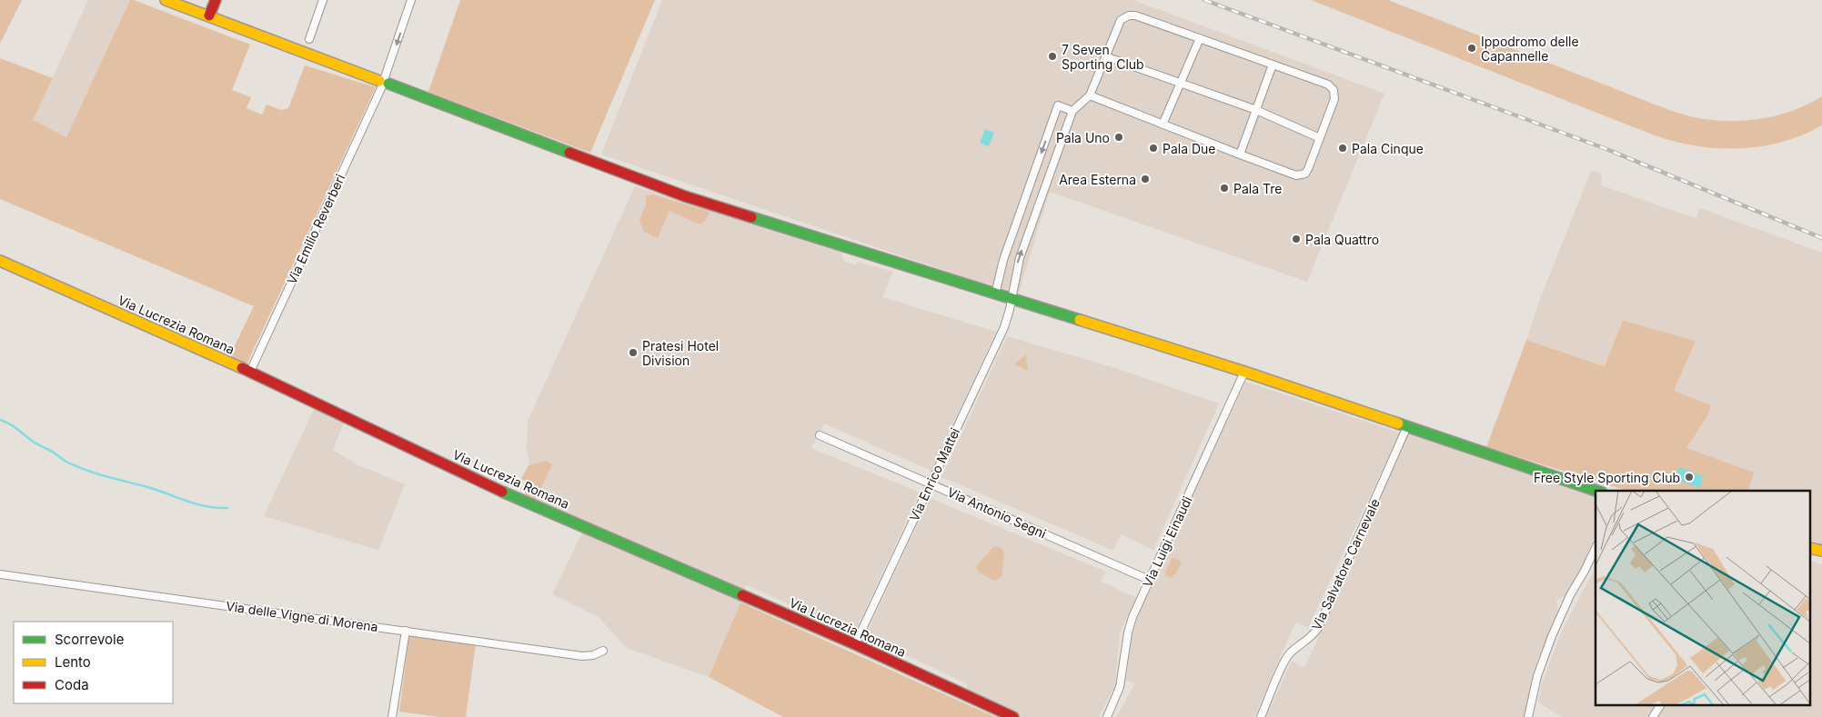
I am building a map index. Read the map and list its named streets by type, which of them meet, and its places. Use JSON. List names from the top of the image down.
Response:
{
  "streets": {
    "street": [
      "Via Emilio Reverberi",
      "Via Lucrezia Romana",
      "Via Enrico Mattei",
      "Via Antonio Segni",
      "Via Luigi Einaudi",
      "Via Salvatore Carnevale",
      "Via delle Vigne di Morena"
    ]
  },
  "crossings": [
    ["Via Emilio Reverberi", "Via Lucrezia Romana"],
    ["Via Lucrezia Romana", "Via Enrico Mattei"],
    ["Via Enrico Mattei", "Via Antonio Segni"],
    ["Via Antonio Segni", "Via Luigi Einaudi"]
  ],
  "places": [
    "Ippodromo delle Capannelle",
    "7 Seven Sporting Club",
    "Pala Uno",
    "Pala Due",
    "Pala Cinque",
    "Area Esterna",
    "Pala Tre",
    "Pala Quattro",
    "Pratesi Hotel Division",
    "Free Style Sporting Club"
  ],
  "legend": ["Scorrevole", "Lento", "Coda"]
}
